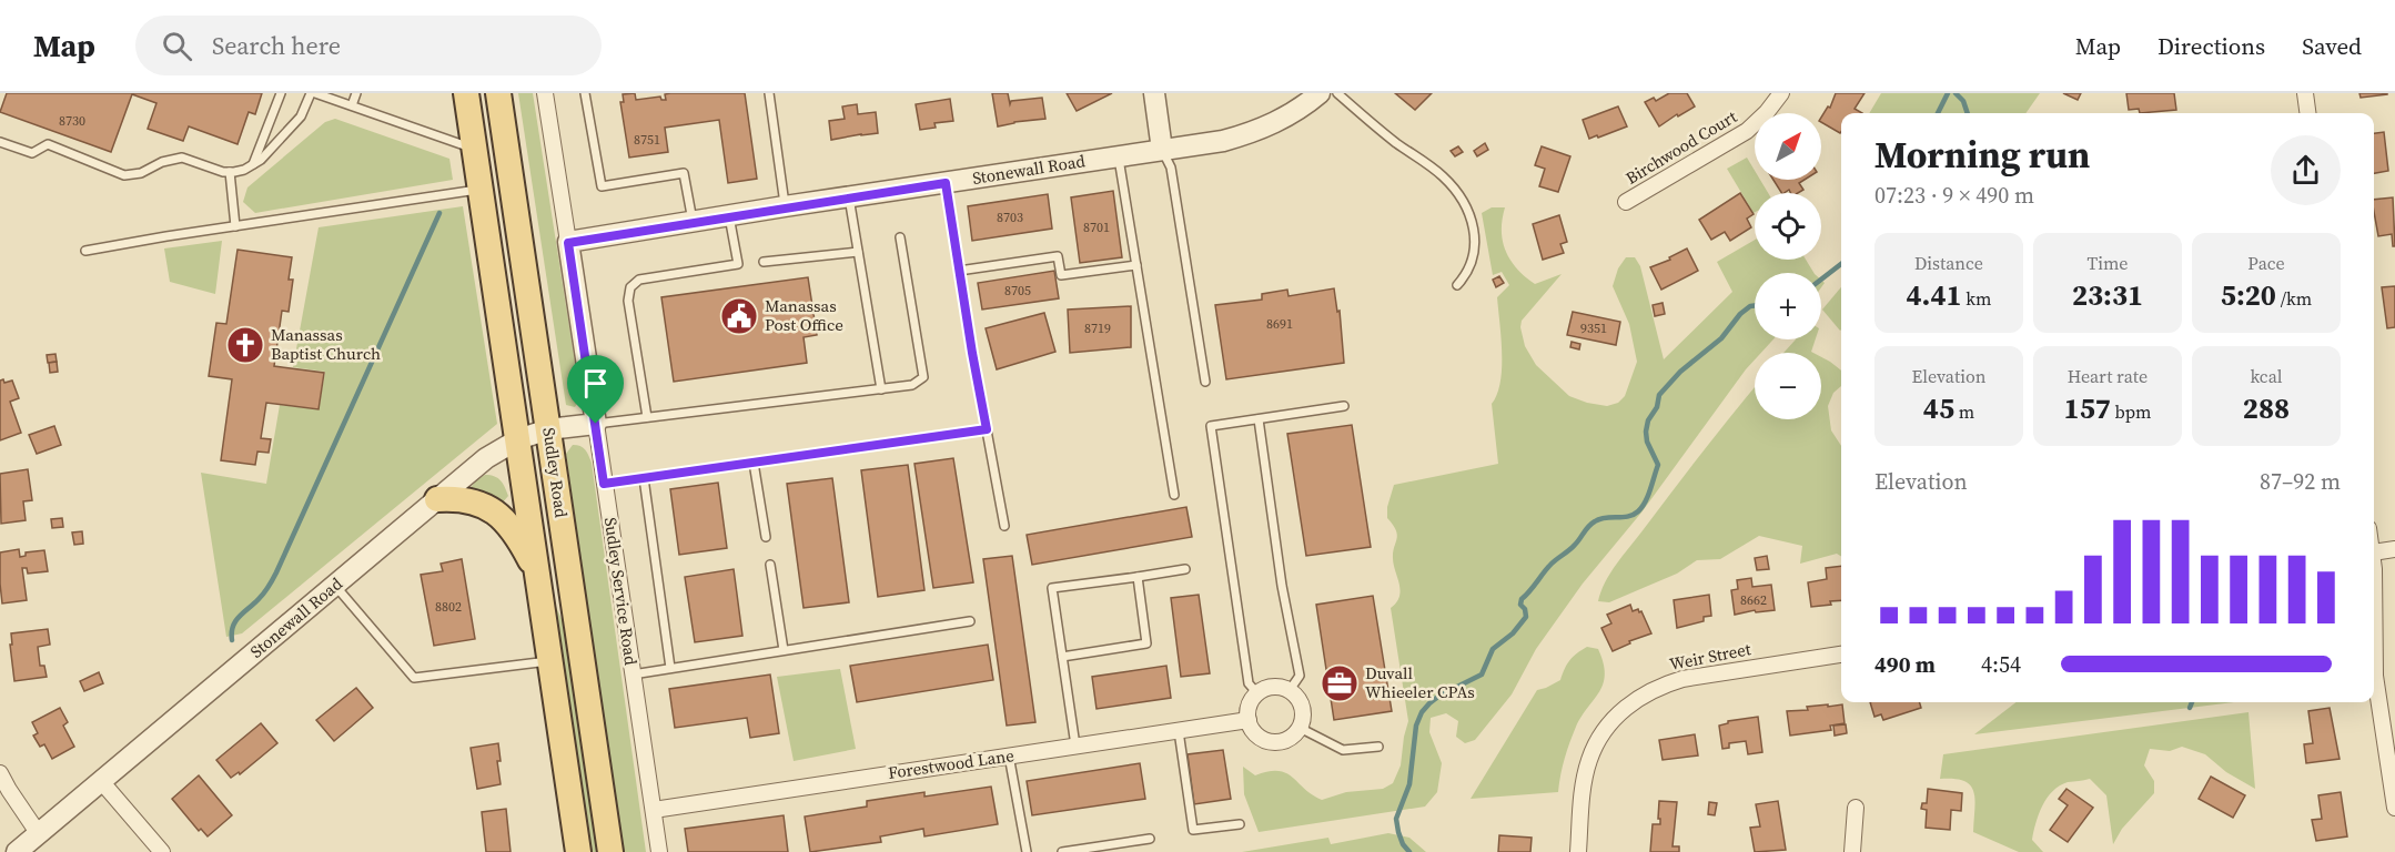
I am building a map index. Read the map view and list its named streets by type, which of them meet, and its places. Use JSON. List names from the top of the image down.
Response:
{
  "streets": {
    "main road": ["Sudley Road"],
    "street": [
      "Birchwood Court",
      "Stonewall Road",
      "Sudley Service Road",
      "Weir Street",
      "Forestwood Lane"
    ]
  },
  "crossings": [
    ["Stonewall Road", "Sudley Road"],
    ["Stonewall Road", "Sudley Service Road"],
    ["Sudley Service Road", "Forestwood Lane"]
  ],
  "places": {
    "public building": ["Manassas Post Office"],
    "church": ["Manassas Baptist Church"],
    "office": ["Duvall Whieeler CPAs"]
  },
  "house_numbers": [
    "8730",
    "8751",
    "8703",
    "8701",
    "8705",
    "8691",
    "8719",
    "9351",
    "8662",
    "8802"
  ],
  "north": "top right",
  "page": {
    "header": "Map",
    "search": "Search here",
    "nav": ["Map", "Directions", "Saved"],
    "map_buttons": ["+", "−"],
    "heading": ["Morning run", "07:23 · 9 × 490 m"],
    "stats": [
      ["Distance", "4.41 km"],
      ["Time", "23:31"],
      ["Pace", "5:20 /km"],
      ["Elevation", "45 m"],
      ["Heart rate", "157 bpm"],
      ["kcal", "288"]
    ],
    "chart": ["Elevation", "87–92 m"],
    "list": [
      {
        "name": "490 m",
        "note": "4:54"
      }
    ]
  }
}
